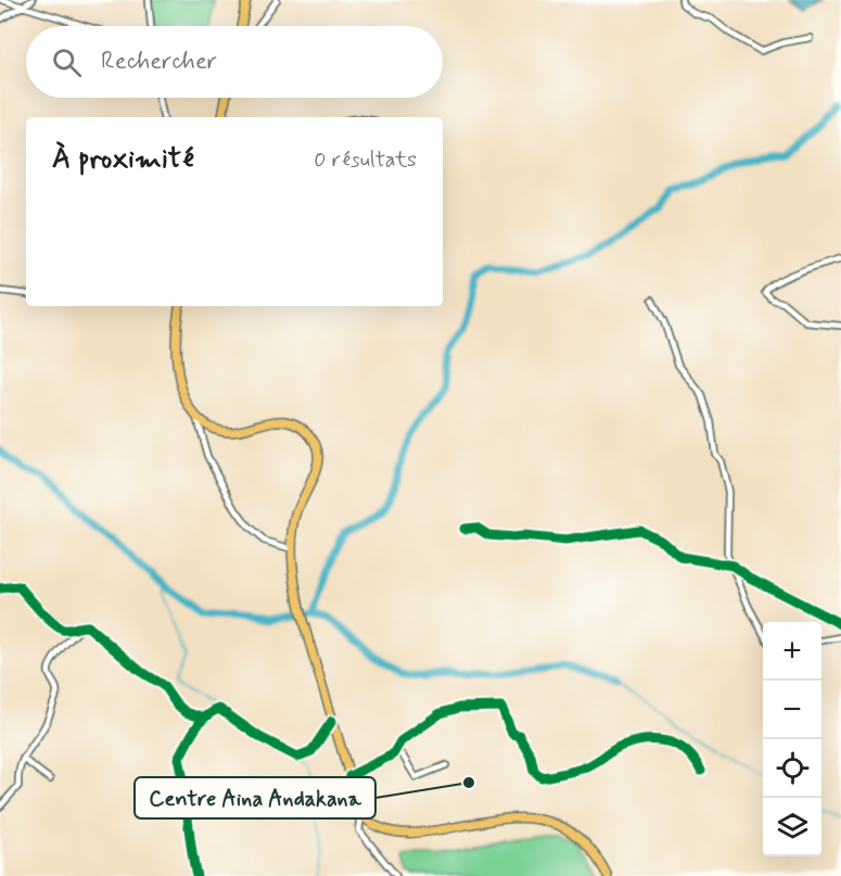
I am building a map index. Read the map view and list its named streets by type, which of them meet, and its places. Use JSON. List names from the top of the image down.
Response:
{
  "places": ["Centre Aina Andakana"],
  "page": {
    "search": "Rechercher",
    "heading": ["À proximité", "0 résultats"],
    "map_buttons": ["+", "−"]
  }
}
